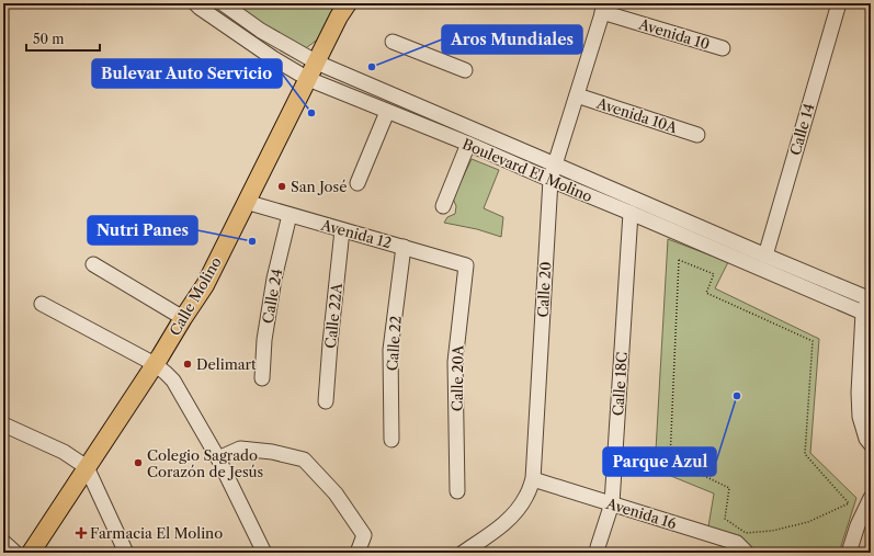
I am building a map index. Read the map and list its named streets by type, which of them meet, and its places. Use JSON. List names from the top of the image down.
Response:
{
  "streets": {
    "main road": ["Calle Molino"],
    "street": [
      "Avenida 10",
      "Avenida 10A",
      "Calle 14",
      "Boulevard El Molino",
      "Avenida 12",
      "Calle 20",
      "Calle 24",
      "Calle 22A",
      "Calle 22",
      "Calle 20A",
      "Calle 18C",
      "Avenida 16"
    ]
  },
  "crossings": [
    ["Avenida 10", "Calle 20"],
    ["Avenida 10A", "Calle 20"],
    ["Calle 14", "Boulevard El Molino"],
    ["Boulevard El Molino", "Calle 20"],
    ["Boulevard El Molino", "Calle Molino"],
    ["Boulevard El Molino", "Calle 18C"],
    ["Avenida 12", "Calle Molino"],
    ["Avenida 12", "Calle 24"],
    ["Avenida 12", "Calle 22A"],
    ["Avenida 12", "Calle 22"],
    ["Avenida 12", "Calle 20A"],
    ["Calle 20", "Avenida 16"],
    ["Calle 18C", "Avenida 16"]
  ],
  "places": {
    "other": [
      "Aros Mundiales",
      "Bulevar Auto Servicio",
      "San José",
      "Nutri Panes",
      "Delimart",
      "Parque Azul",
      "Colegio Sagrado Corazón de Jesús"
    ],
    "health": ["Farmacia El Molino"]
  },
  "scale_bar": "50 m"
}
